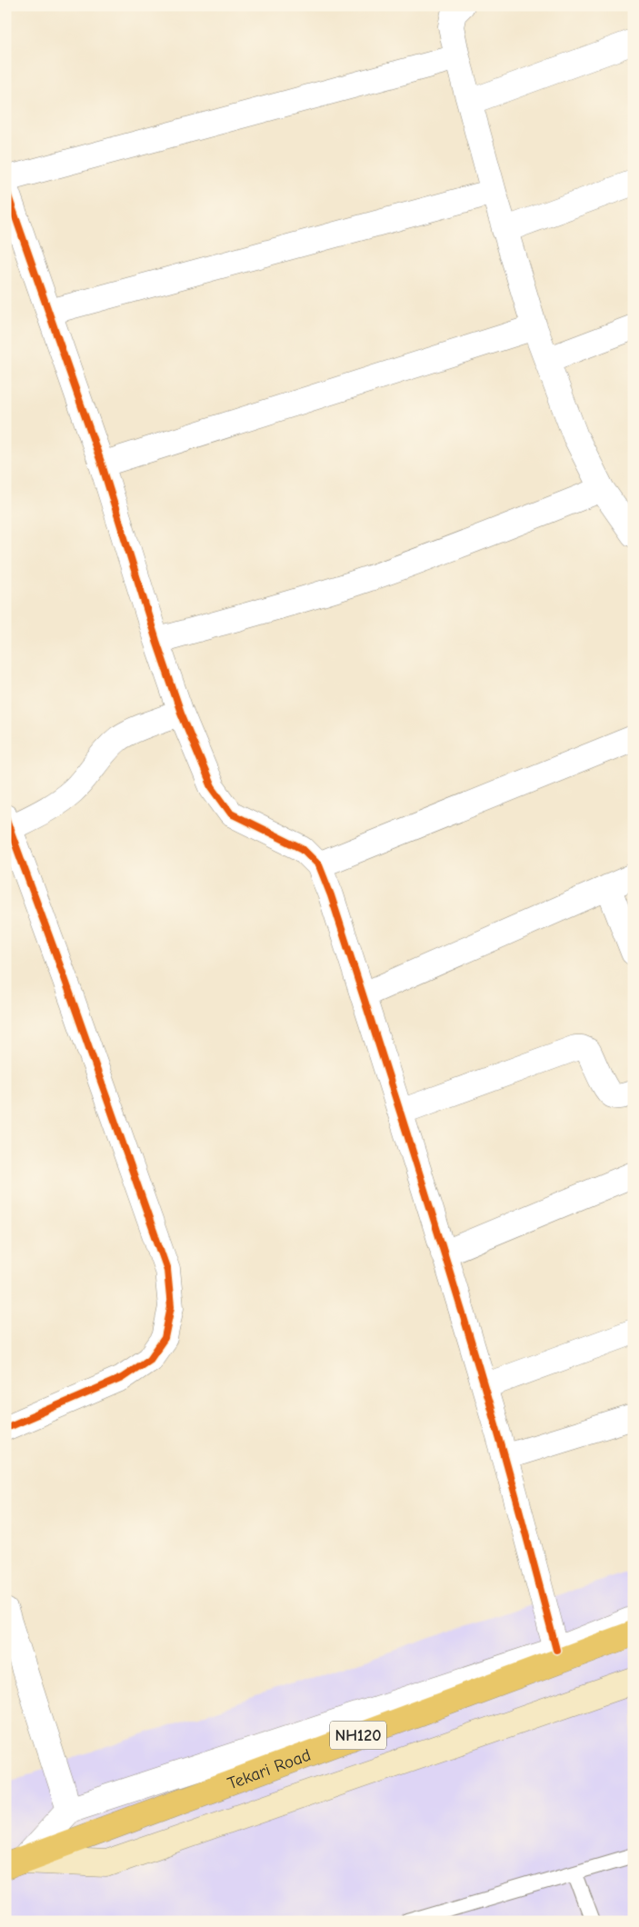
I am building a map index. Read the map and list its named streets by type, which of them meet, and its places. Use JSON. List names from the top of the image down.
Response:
{
  "streets": {
    "highway": ["NH120", "Tekari Road"]
  }
}
